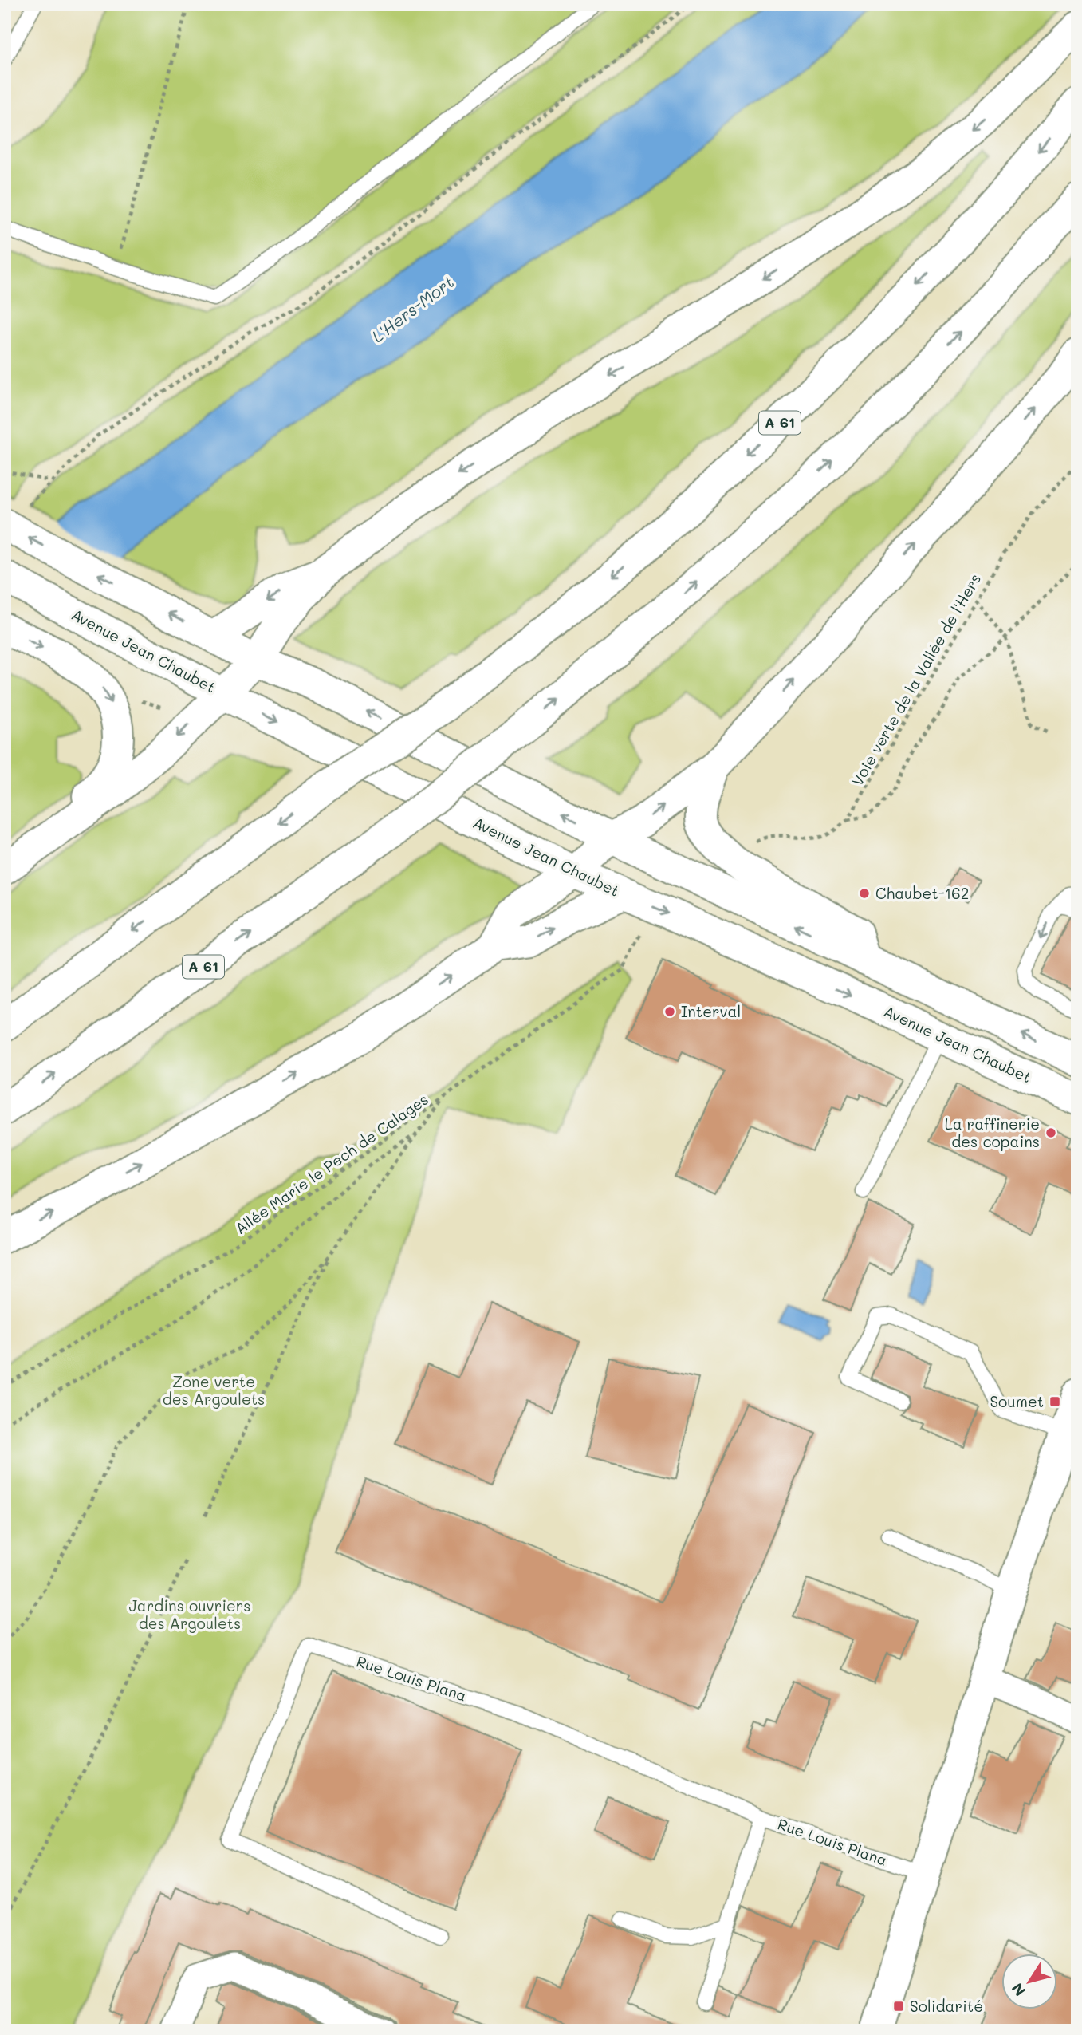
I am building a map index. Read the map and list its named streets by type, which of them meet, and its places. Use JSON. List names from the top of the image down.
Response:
{
  "streets": {
    "main road": ["A 61", "Avenue Jean Chaubet"],
    "lane": ["Rue Louis Plana"],
    "path": ["Voie verte de la Vallée de l'Hers", "Allée Marie le Pech de Calages"]
  },
  "water": ["L'Hers-Mort"],
  "parks": ["Zone verte des Argoulets", "Jardins ouvriers des Argoulets"],
  "places": {
    "other": ["Chaubet-162", "Interval", "La raffinerie des copains"],
    "transit": ["Soumet", "Solidarité"]
  },
  "north": "bottom left"
}
